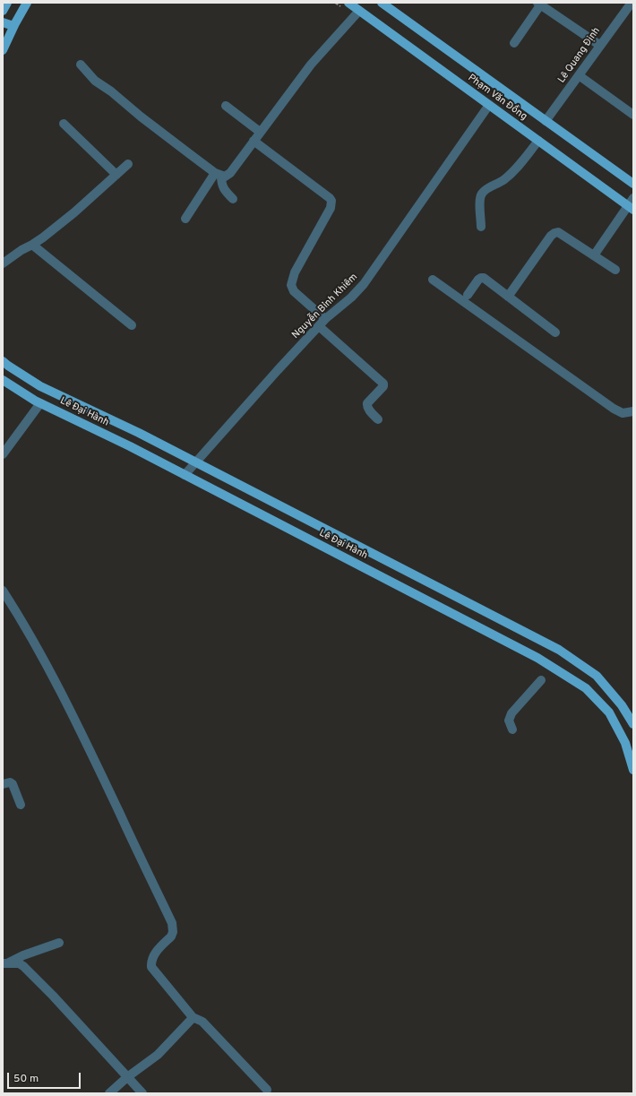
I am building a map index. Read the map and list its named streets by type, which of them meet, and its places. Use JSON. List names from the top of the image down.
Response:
{
  "streets": {
    "main road": ["Phạm Văn Đồng", "Lê Đại Hành"],
    "street": ["Lê Quang Định", "Nguyễn Bỉnh Khiêm"]
  },
  "crossings": [
    ["Lê Quang Định", "Phạm Văn Đồng"],
    ["Phạm Văn Đồng", "Nguyễn Bỉnh Khiêm"],
    ["Nguyễn Bỉnh Khiêm", "Lê Đại Hành"]
  ],
  "scale_bar": "50 m"
}
